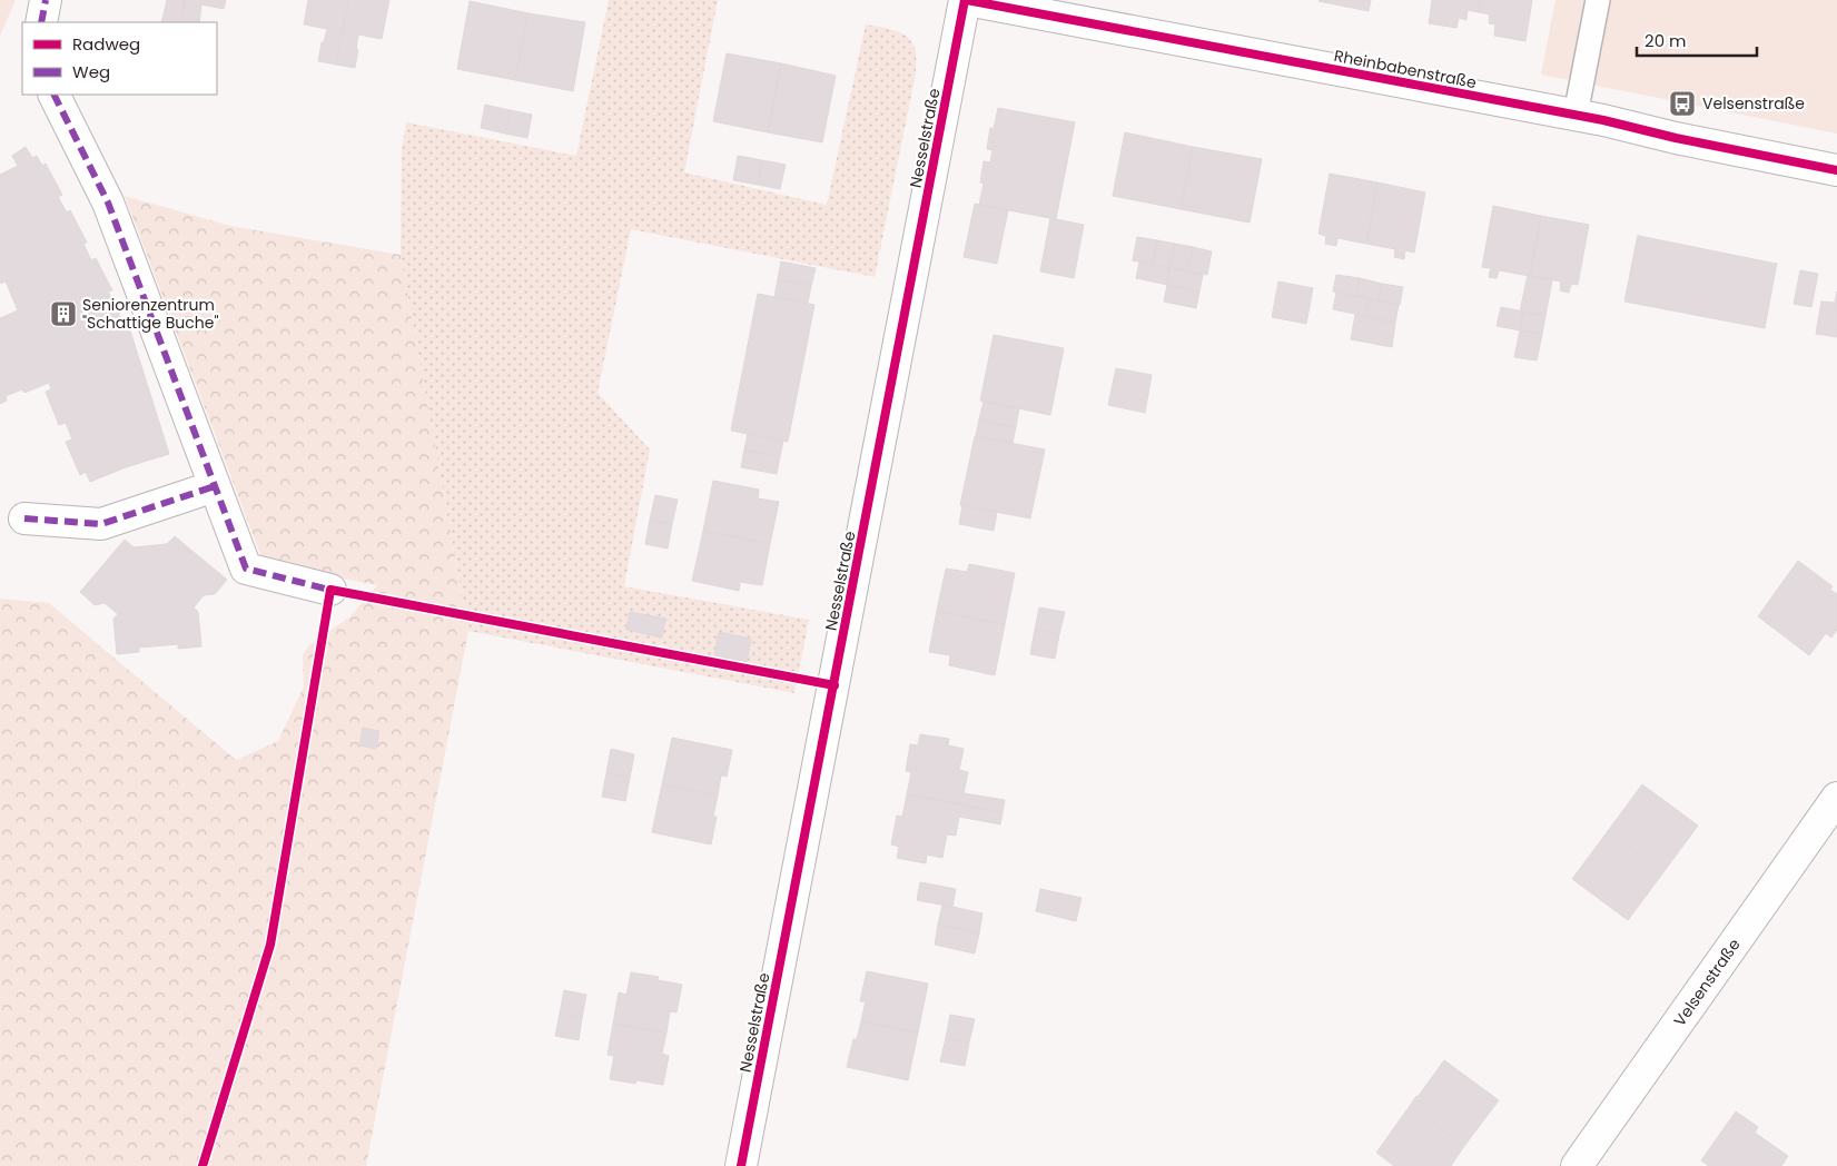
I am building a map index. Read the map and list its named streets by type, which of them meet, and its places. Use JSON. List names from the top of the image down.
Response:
{
  "streets": {
    "street": ["Rheinbabenstraße", "Nesselstraße", "Velsenstraße"]
  },
  "crossings": [
    ["Rheinbabenstraße", "Nesselstraße"]
  ],
  "places": {
    "bus stop": ["Velsenstraße"],
    "building": ["Seniorenzentrum \"Schattige Buche\""]
  },
  "legend": ["Radweg", "Weg"],
  "scale_bar": "20 m"
}
